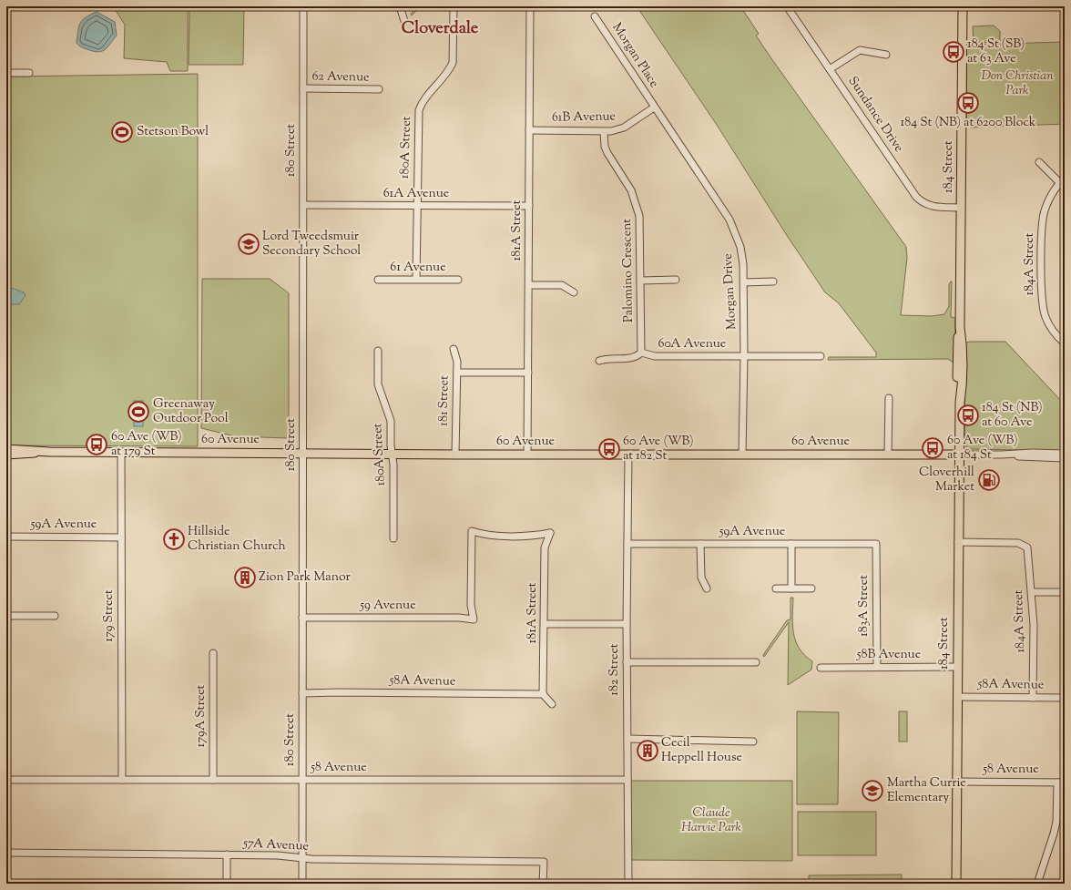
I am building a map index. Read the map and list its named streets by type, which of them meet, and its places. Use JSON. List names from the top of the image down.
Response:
{
  "streets": {
    "main road": ["184 Street", "60 Avenue"],
    "street": [
      "Morgan Place",
      "62 Avenue",
      "Sundance Drive",
      "61B Avenue",
      "180A Street",
      "180 Street",
      "61A Avenue",
      "181A Street",
      "184A Street",
      "61 Avenue",
      "Palomino Crescent",
      "Morgan Drive",
      "60A Avenue",
      "181 Street",
      "59A Avenue",
      "59 Avenue",
      "183A Street",
      "179 Street",
      "58B Avenue",
      "182 Street",
      "58A Avenue",
      "179A Street",
      "58 Avenue",
      "57A Avenue"
    ]
  },
  "crossings": [
    ["Morgan Place", "61B Avenue"],
    ["Morgan Place", "Morgan Drive"],
    ["62 Avenue", "180 Street"],
    ["Sundance Drive", "184 Street"],
    ["61B Avenue", "181A Street"],
    ["61B Avenue", "Palomino Crescent"],
    ["61B Avenue", "Morgan Drive"],
    ["180A Street", "61A Avenue"],
    ["180A Street", "61 Avenue"],
    ["180A Street", "60 Avenue"],
    ["180 Street", "61A Avenue"],
    ["180 Street", "60 Avenue"],
    ["180 Street", "59 Avenue"],
    ["180 Street", "58A Avenue"],
    ["180 Street", "58 Avenue"],
    ["180 Street", "57A Avenue"],
    ["184 Street", "184A Street"],
    ["184 Street", "60 Avenue"],
    ["184 Street", "58B Avenue"],
    ["184 Street", "58A Avenue"],
    ["184 Street", "58 Avenue"],
    ["61A Avenue", "181A Street"],
    ["181A Street", "60 Avenue"],
    ["181A Street", "59 Avenue"],
    ["181A Street", "58A Avenue"],
    ["184A Street", "58A Avenue"],
    ["Palomino Crescent", "60A Avenue"],
    ["Morgan Drive", "60A Avenue"],
    ["Morgan Drive", "60 Avenue"],
    ["181 Street", "60 Avenue"],
    ["60 Avenue", "179 Street"],
    ["60 Avenue", "182 Street"],
    ["59A Avenue", "183A Street"],
    ["59A Avenue", "179 Street"],
    ["59A Avenue", "182 Street"],
    ["183A Street", "58B Avenue"],
    ["179 Street", "58 Avenue"],
    ["182 Street", "58 Avenue"],
    ["179A Street", "58 Avenue"]
  ],
  "districts": ["Cloverdale"],
  "parks": ["Don Christian Park", "Claude Harvie Park"],
  "places": {
    "bus stop": [
      "184 St (SB) at 63 Ave",
      "184 St (NB) at 6200 Block",
      "184 St (NB) at 60 Ave",
      "60 Ave (WB) at 179 St",
      "60 Ave (WB) at 184 St",
      "60 Ave (WB) at 182 St"
    ],
    "sports": ["Stetson Bowl", "Greenaway Outdoor Pool"],
    "school or university": ["Lord Tweedsmuir Secondary School", "Martha Currie Elementary"],
    "fuel station": ["Cloverhill Market"],
    "church": ["Hillside Christian Church"],
    "building": ["Zion Park Manor", "Cecil Heppell House"]
  }
}
